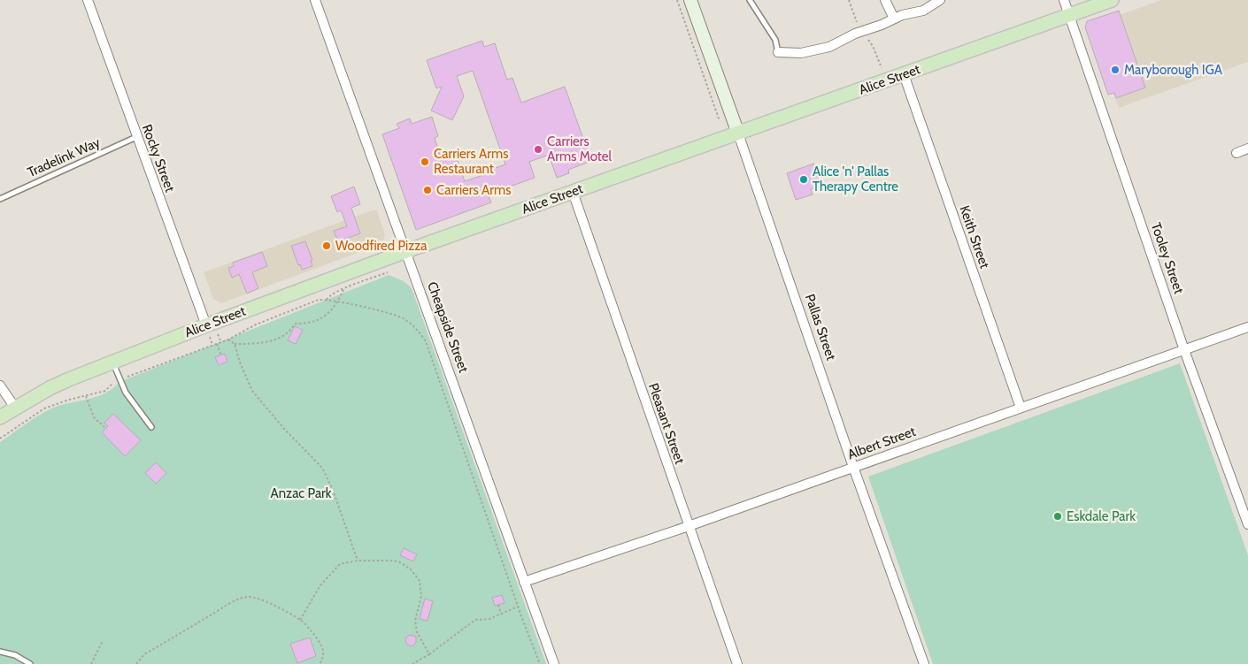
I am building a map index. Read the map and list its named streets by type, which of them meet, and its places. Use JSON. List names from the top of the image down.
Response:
{
  "streets": {
    "main road": ["Alice Street"],
    "street": [
      "Rocky Street",
      "Keith Street",
      "Tooley Street",
      "Cheapside Street",
      "Pallas Street",
      "Pleasant Street",
      "Albert Street"
    ],
    "lane": ["Tradelink Way"]
  },
  "crossings": [
    ["Alice Street", "Rocky Street"],
    ["Alice Street", "Keith Street"],
    ["Alice Street", "Tooley Street"],
    ["Alice Street", "Cheapside Street"],
    ["Alice Street", "Pallas Street"],
    ["Alice Street", "Pleasant Street"],
    ["Tradelink Way", "Rocky Street"],
    ["Keith Street", "Albert Street"],
    ["Tooley Street", "Albert Street"],
    ["Cheapside Street", "Albert Street"],
    ["Pallas Street", "Albert Street"],
    ["Pleasant Street", "Albert Street"]
  ],
  "parks": ["Anzac Park"],
  "places": [
    "Maryborough IGA",
    "Carriers Arms Motel",
    "Carriers Arms Restaurant",
    "Alice 'n' Pallas Therapy Centre",
    "Carriers Arms",
    "Woodfired Pizza",
    "Eskdale Park"
  ]
}
